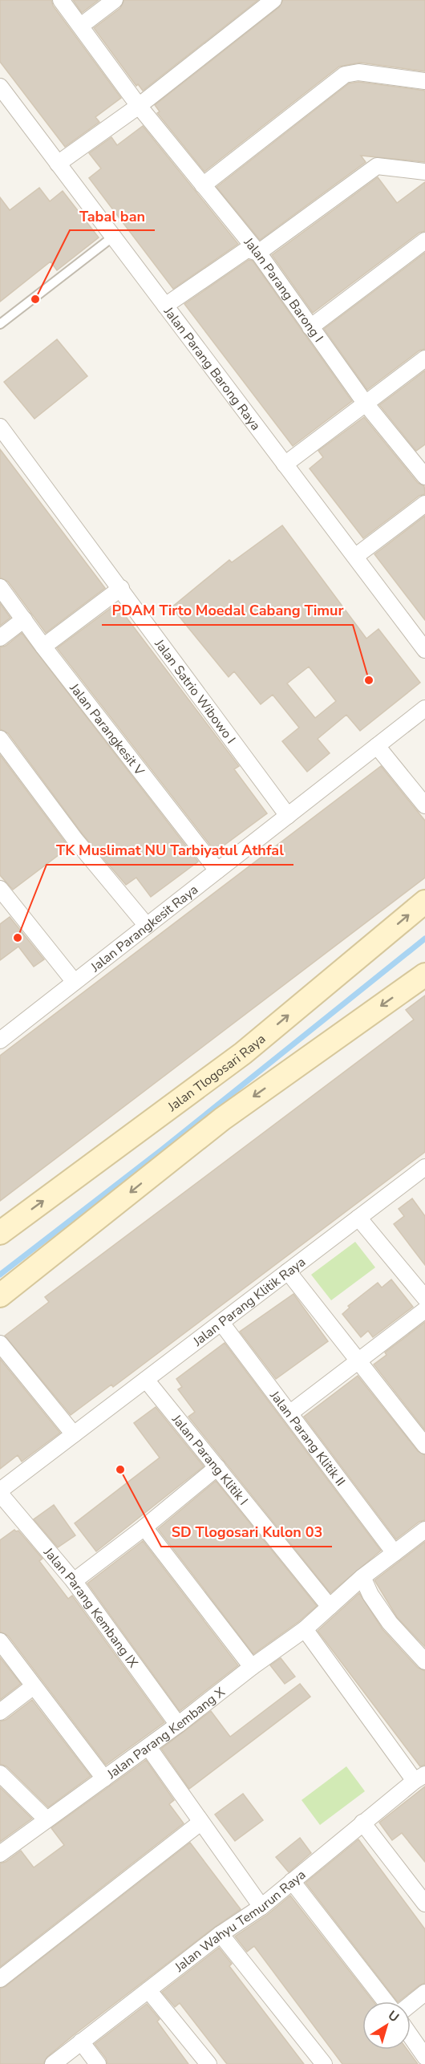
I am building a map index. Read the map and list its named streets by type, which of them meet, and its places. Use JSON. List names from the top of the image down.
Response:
{
  "streets": {
    "street": [
      "Jalan Parang Barong I",
      "Jalan Parang Barong Raya",
      "Jalan Satrio Wibowo I",
      "Jalan Parangkesit V",
      "Jalan Parangkesit Raya",
      "Jalan Tlogosari Raya",
      "Jalan Parang Klitik Raya",
      "Jalan Parang Klitik II",
      "Jalan Parang Klitik I",
      "Jalan Parang Kembang IX",
      "Jalan Parang Kembang X",
      "Jalan Wahyu Temurun Raya"
    ]
  },
  "crossings": [
    ["Jalan Satrio Wibowo I", "Jalan Parangkesit Raya"],
    ["Jalan Parangkesit V", "Jalan Parangkesit Raya"],
    ["Jalan Parang Klitik Raya", "Jalan Parang Klitik II"],
    ["Jalan Parang Klitik Raya", "Jalan Parang Klitik I"],
    ["Jalan Parang Klitik Raya", "Jalan Parang Kembang IX"],
    ["Jalan Parang Klitik II", "Jalan Parang Kembang X"],
    ["Jalan Parang Klitik I", "Jalan Parang Kembang X"],
    ["Jalan Parang Kembang IX", "Jalan Parang Kembang X"]
  ],
  "places": [
    "Tabal ban",
    "PDAM Tirto Moedal Cabang Timur",
    "TK Muslimat NU Tarbiyatul Athfal",
    "SD Tlogosari Kulon 03"
  ],
  "north": "top right"
}
